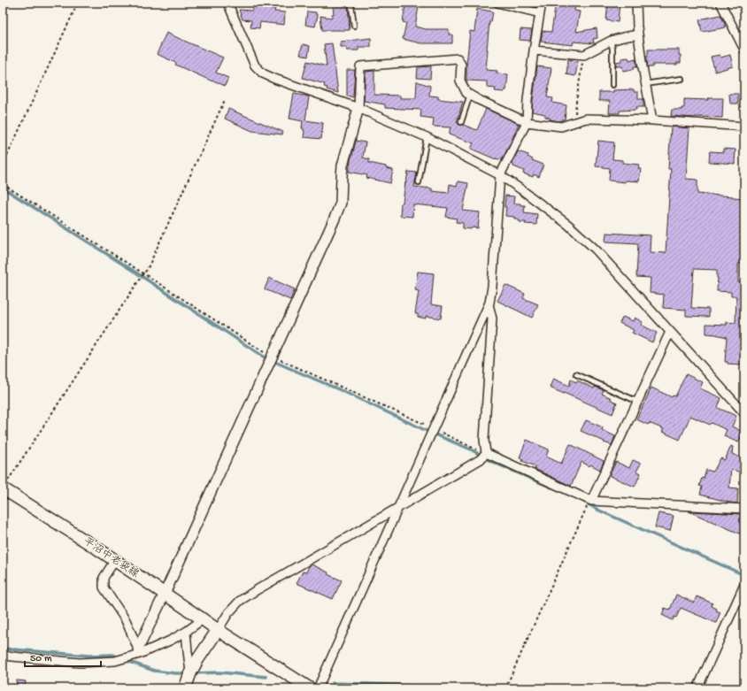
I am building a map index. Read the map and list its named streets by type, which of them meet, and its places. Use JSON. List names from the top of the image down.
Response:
{
  "streets": {
    "main road": ["平沼中老袋線"]
  },
  "scale_bar": "50 m"
}
